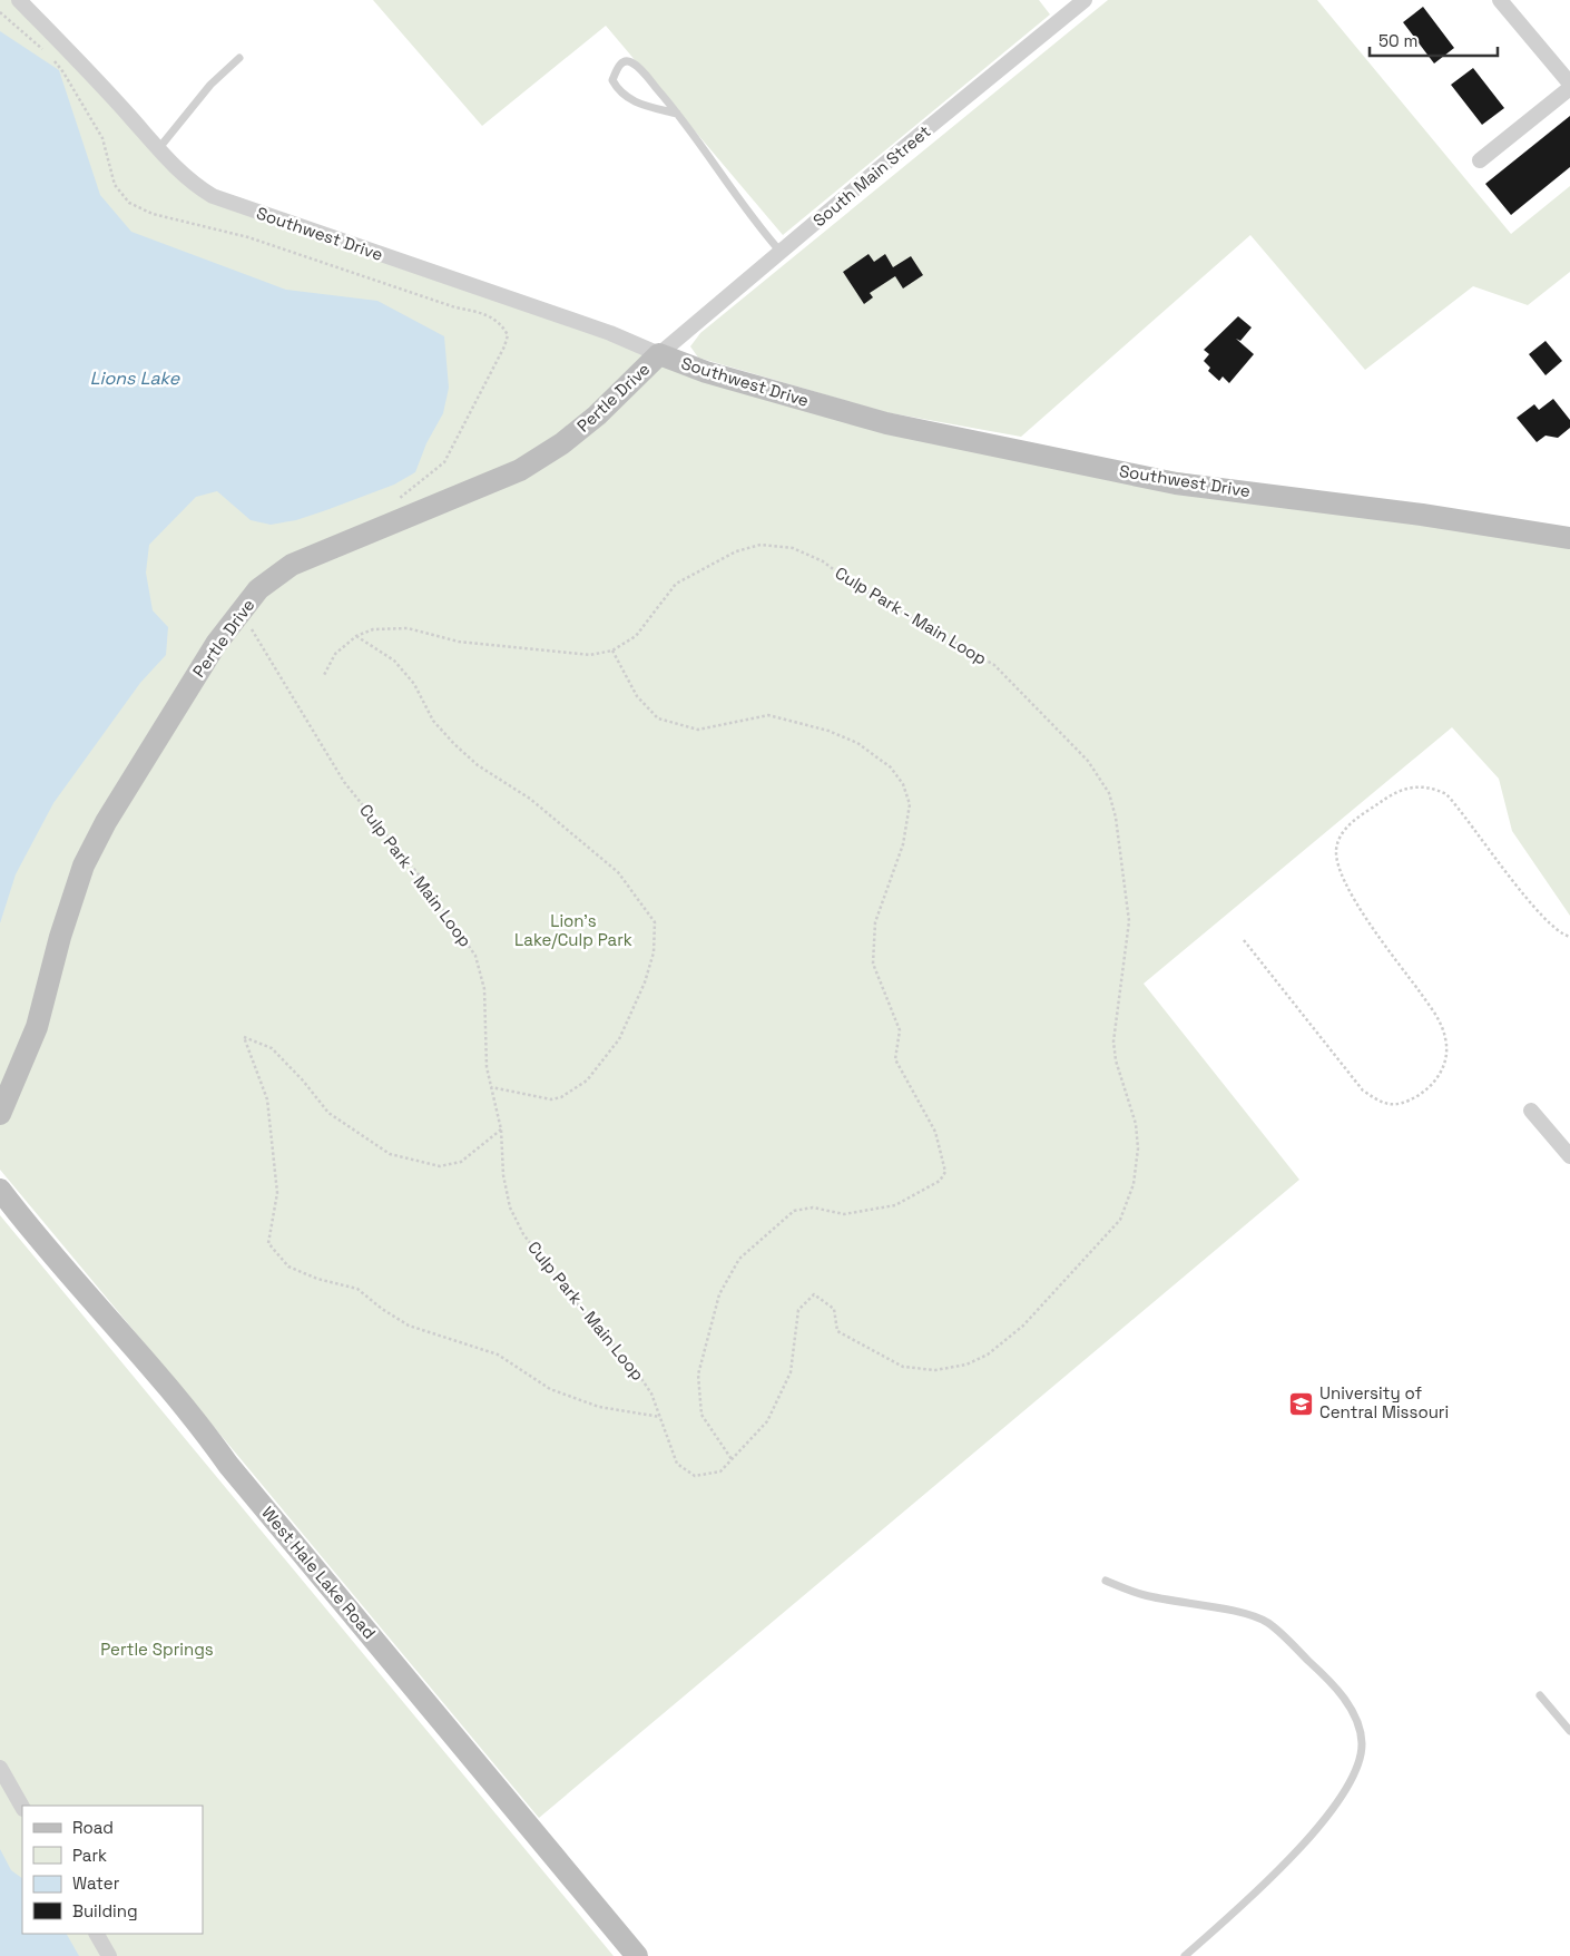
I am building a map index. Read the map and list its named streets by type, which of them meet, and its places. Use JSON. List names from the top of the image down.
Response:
{
  "streets": {
    "street": [
      "South Main Street",
      "Southwest Drive",
      "Pertle Drive",
      "West Hale Lake Road"
    ],
    "path": ["Culp Park - Main Loop"]
  },
  "crossings": [
    ["South Main Street", "Southwest Drive"],
    ["South Main Street", "Pertle Drive"],
    ["Southwest Drive", "Pertle Drive"],
    ["Pertle Drive", "Culp Park - Main Loop"]
  ],
  "water": ["Lions Lake"],
  "parks": ["Lion's Lake/Culp Park", "Pertle Springs"],
  "places": {
    "school or university": ["University of Central Missouri"]
  },
  "legend": [
    "Road",
    "Park",
    "Water",
    "Building"
  ],
  "scale_bar": "50 m"
}
